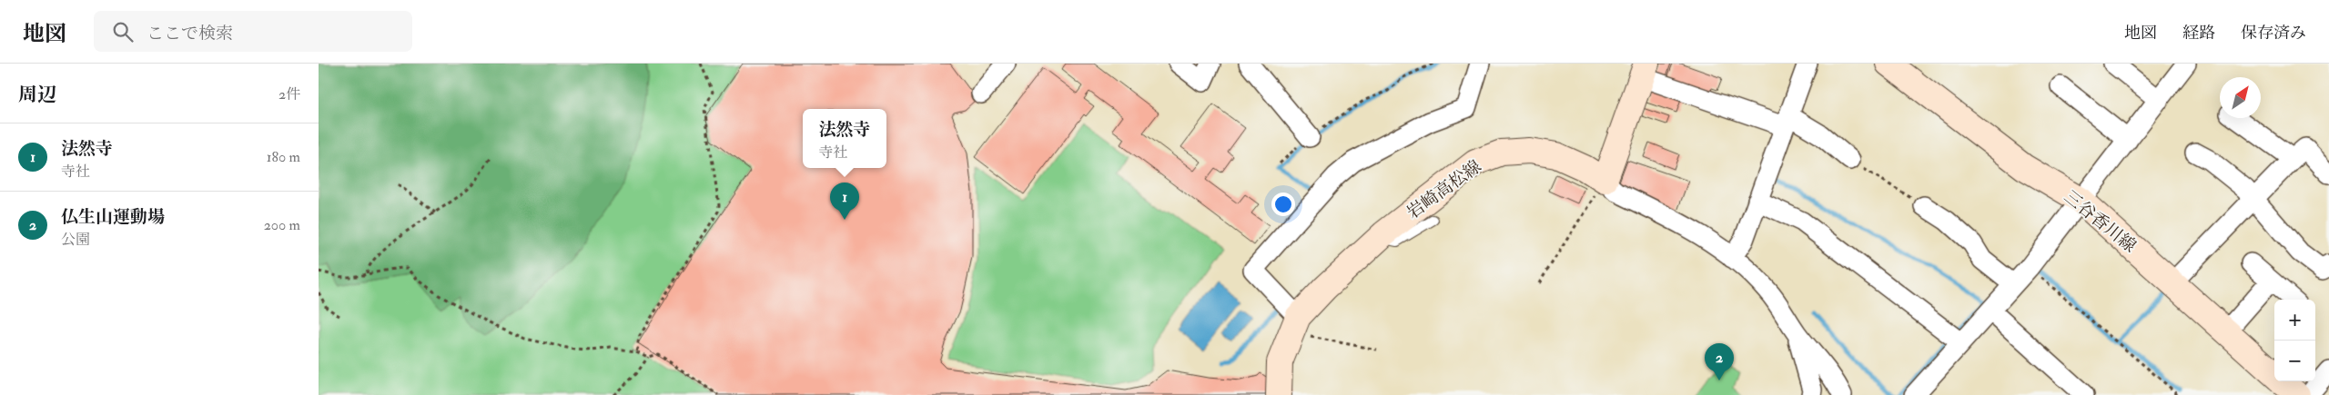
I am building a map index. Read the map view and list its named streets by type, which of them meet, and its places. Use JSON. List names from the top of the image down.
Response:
{
  "streets": {
    "main road": ["岩崎高松線", "三谷香川線"]
  },
  "north": "top right",
  "page": {
    "header": "地図",
    "search": "ここで検索",
    "nav": ["地図", "経路", "保存済み"],
    "heading": ["周辺", "2件"],
    "popup": ["法然寺", "寺社"],
    "list": [
      {
        "mark": "1",
        "name": "法然寺",
        "note": "寺社",
        "value": "180 m"
      },
      {
        "mark": "2",
        "name": "仏生山運動場",
        "note": "公園",
        "value": "200 m"
      }
    ],
    "pins": ["1", "2"],
    "map_buttons": ["+", "−"]
  }
}
